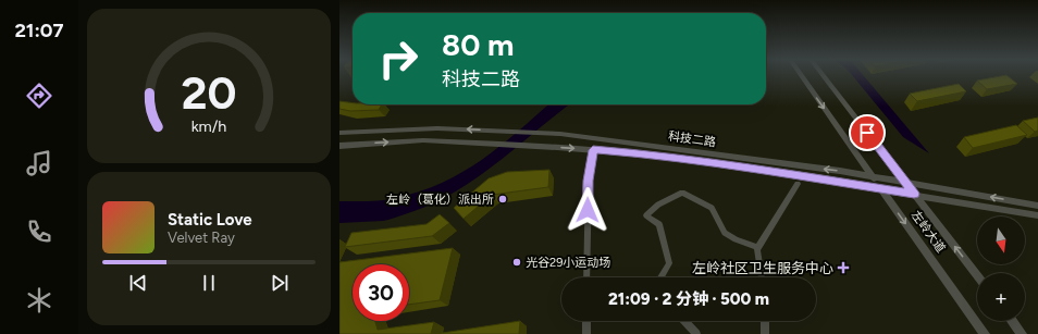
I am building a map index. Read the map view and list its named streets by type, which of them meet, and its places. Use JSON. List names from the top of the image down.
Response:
{
  "streets": {
    "street": ["科技二路", "左岭大道"]
  },
  "crossings": [
    ["科技二路", "左岭大道"]
  ],
  "places": {
    "other": ["左岭（葛化）派出所", "光谷29小运动场"],
    "health": ["左岭社区卫生服务中心"]
  },
  "north": "bottom",
  "page": {
    "tabs": "21:07",
    "turn": ["80 m", "科技二路"],
    "song": ["Static Love", "Velvet Ray"],
    "map_buttons": "+",
    "limit": "30",
    "trip": "21:09 · 2 分钟 · 500 m",
    "gauge": ["20", "km/h"]
  }
}
